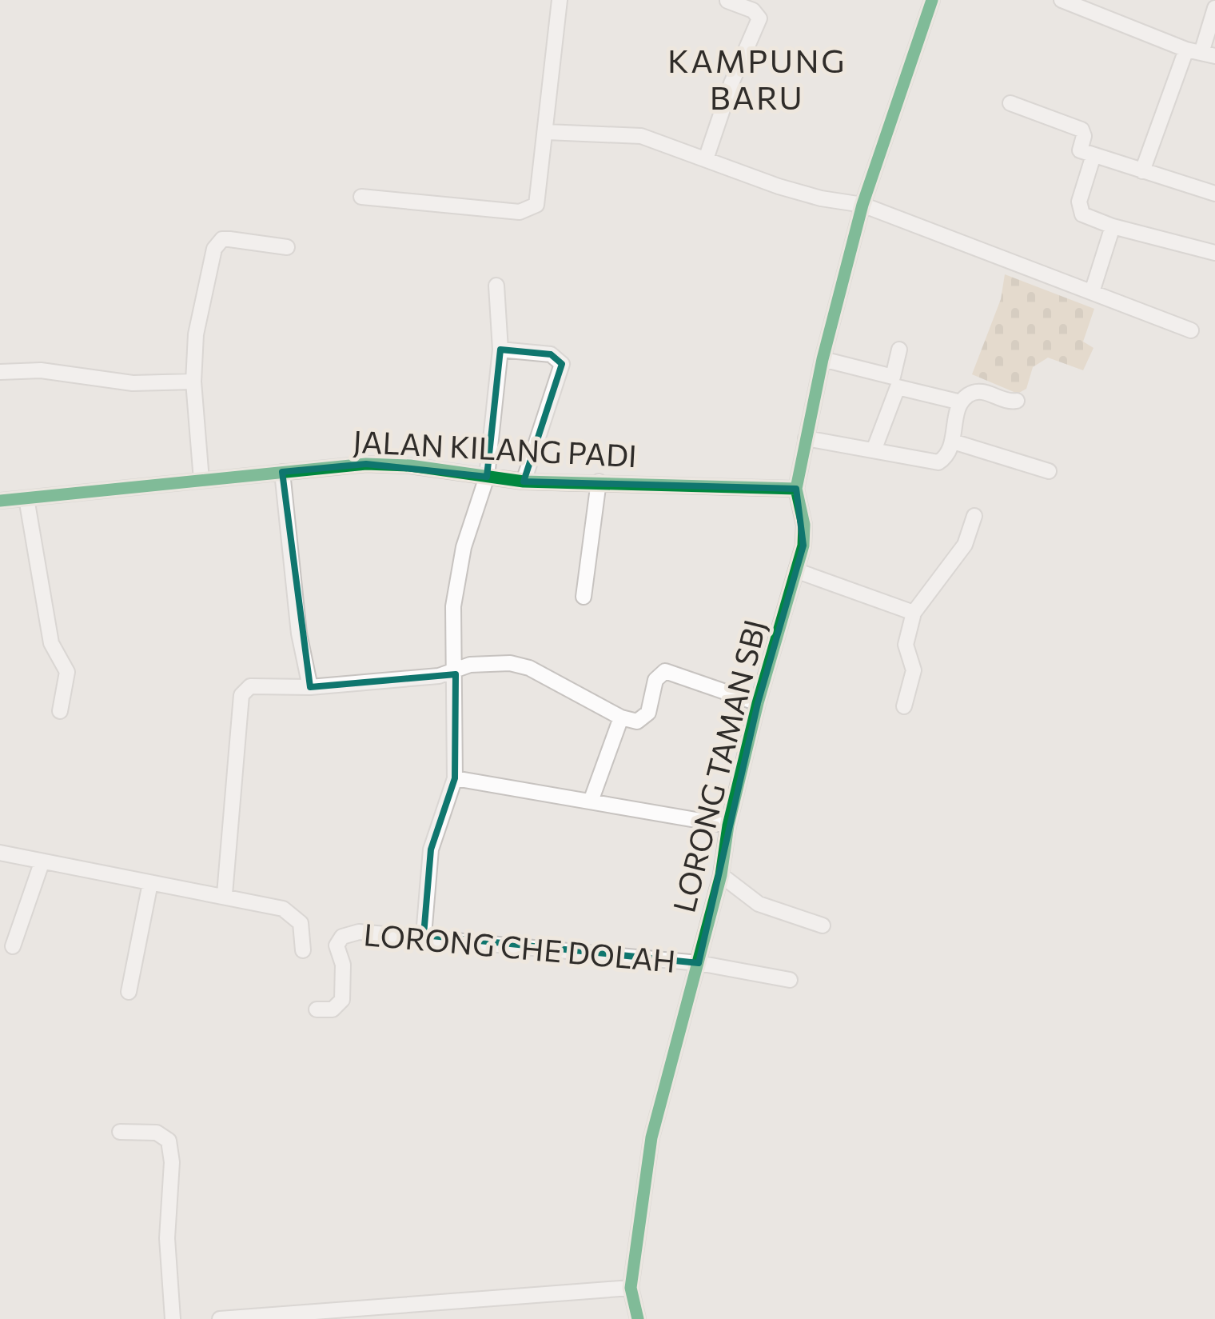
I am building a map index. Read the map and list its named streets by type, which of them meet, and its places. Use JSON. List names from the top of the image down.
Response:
{
  "streets": {
    "street": ["JALAN KILANG PADI", "LORONG TAMAN SBJ", "LORONG CHE DOLAH"]
  },
  "crossings": [
    ["JALAN KILANG PADI", "LORONG TAMAN SBJ"],
    ["LORONG TAMAN SBJ", "LORONG CHE DOLAH"]
  ],
  "districts": ["KAMPUNG BARU"]
}
